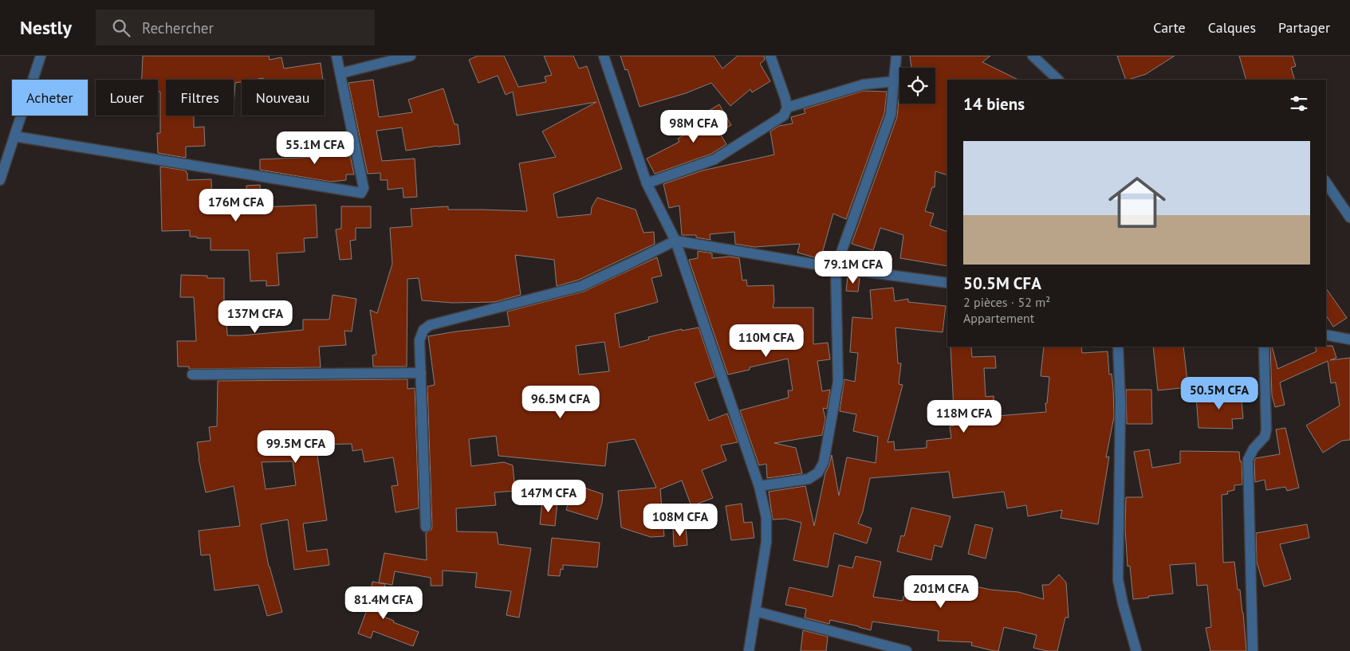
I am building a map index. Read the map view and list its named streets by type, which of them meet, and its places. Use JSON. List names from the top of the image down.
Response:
{
  "page": {
    "header": "Nestly",
    "search": "Rechercher",
    "nav": ["Carte", "Calques", "Partager"],
    "chip": [
      "Acheter",
      "Louer",
      "Filtres",
      "Nouveau"
    ],
    "heading": "14 biens",
    "price": [
      "98M CFA",
      "55.1M CFA",
      "176M CFA",
      "79.1M CFA",
      "137M CFA",
      "110M CFA",
      "50.5M CFA",
      "96.5M CFA",
      "118M CFA",
      "99.5M CFA",
      "147M CFA",
      "108M CFA",
      "201M CFA",
      "81.4M CFA"
    ],
    "list": [
      {
        "name": "50.5M CFA",
        "note": "2 pièces · 52 m² · Appartement"
      }
    ]
  }
}
